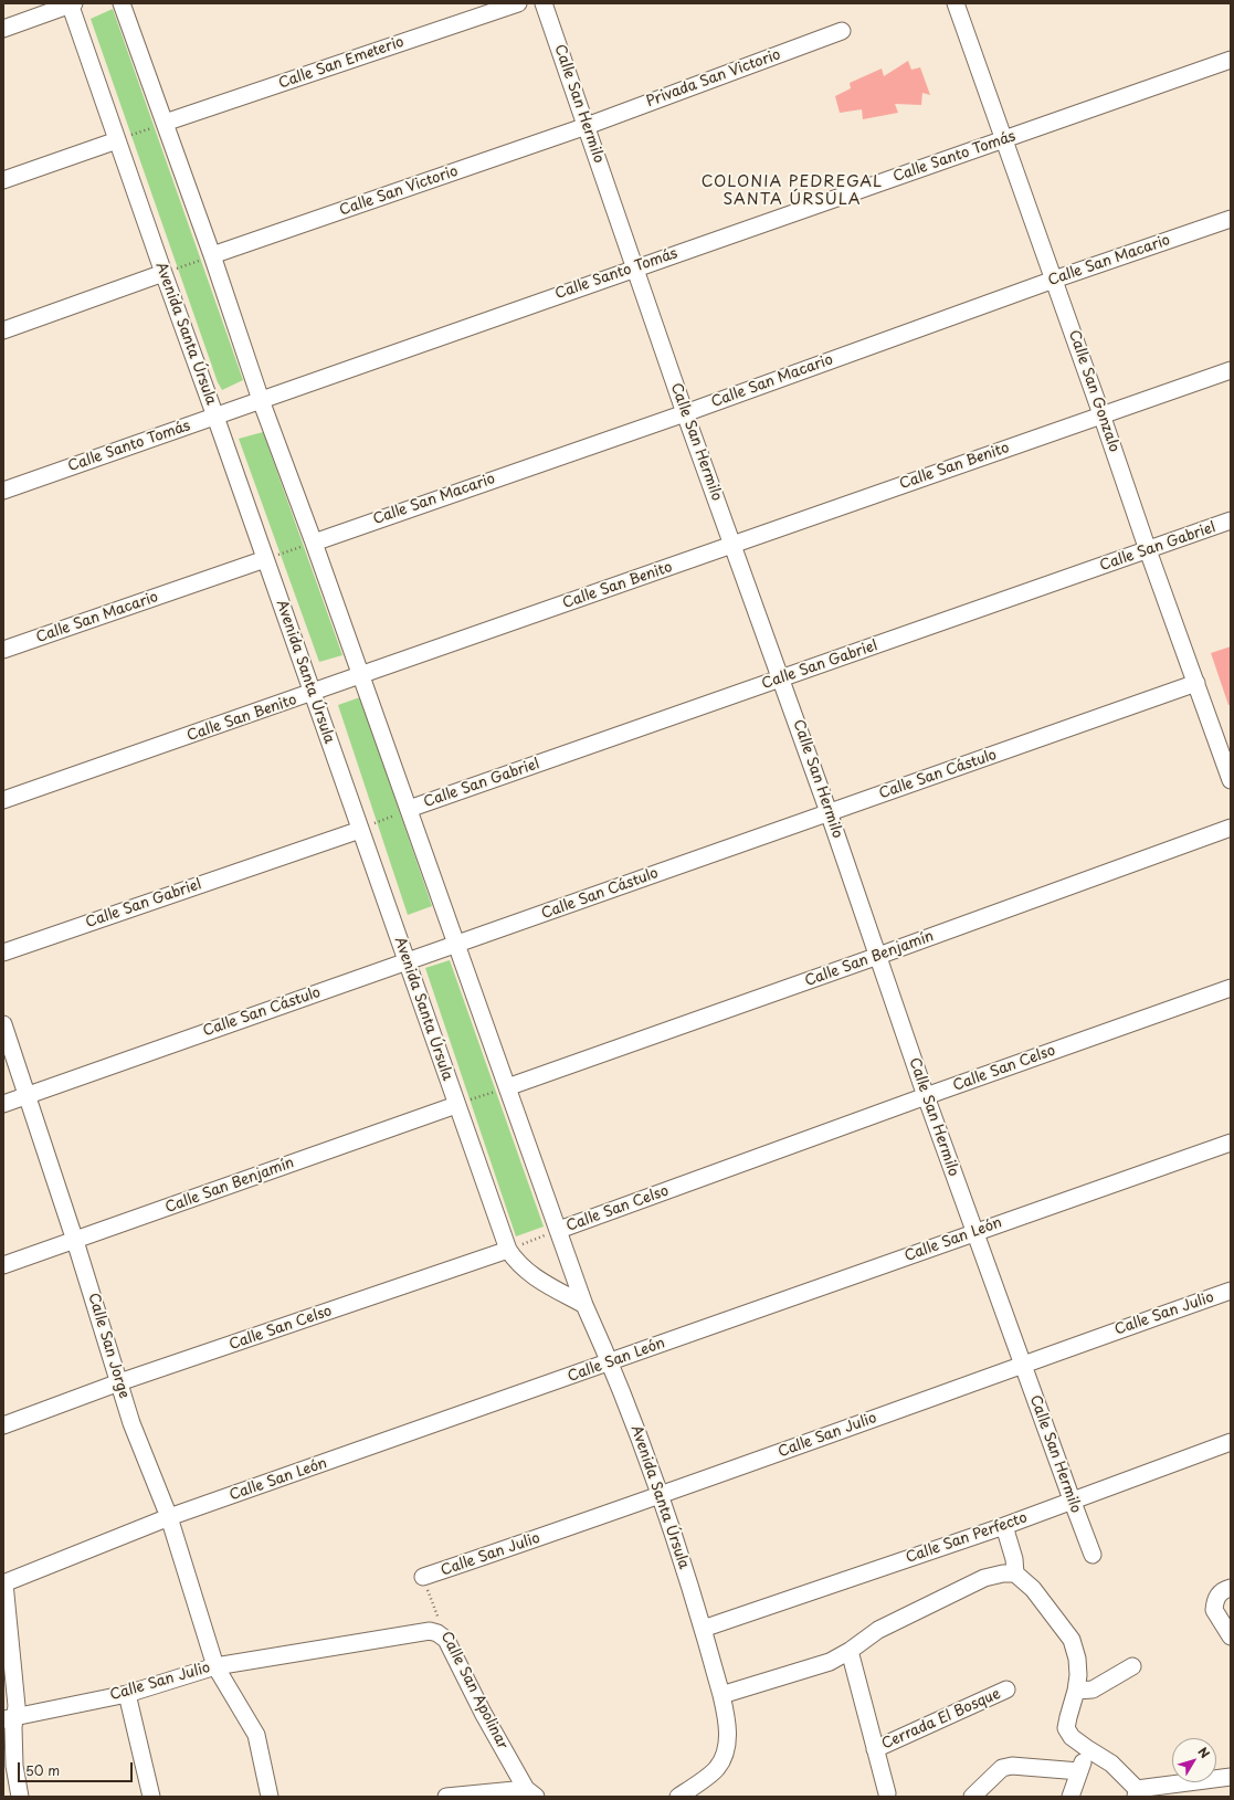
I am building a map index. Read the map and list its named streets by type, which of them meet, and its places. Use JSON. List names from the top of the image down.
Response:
{
  "streets": {
    "street": [
      "Calle San Emeterio",
      "Privada San Victorio",
      "Calle San Hermilo",
      "Calle Santo Tomás",
      "Calle San Victorio",
      "Calle San Macario",
      "Avenida Santa Úrsula",
      "Calle San Gonzalo",
      "Calle San Benito",
      "Calle San Gabriel",
      "Calle San Cástulo",
      "Calle San Benjamín",
      "Calle San Celso",
      "Calle San León",
      "Calle San Julio",
      "Calle San Jorge",
      "Calle San Perfecto",
      "Calle San Apolinar",
      "Cerrada El Bosque"
    ]
  },
  "crossings": [
    ["Calle San Emeterio", "Avenida Santa Úrsula"],
    ["Privada San Victorio", "Calle San Hermilo"],
    ["Privada San Victorio", "Calle San Victorio"],
    ["Calle San Hermilo", "Calle Santo Tomás"],
    ["Calle San Hermilo", "Calle San Victorio"],
    ["Calle San Hermilo", "Calle San Macario"],
    ["Calle San Hermilo", "Calle San Benito"],
    ["Calle San Hermilo", "Calle San Gabriel"],
    ["Calle San Hermilo", "Calle San Cástulo"],
    ["Calle San Hermilo", "Calle San Benjamín"],
    ["Calle San Hermilo", "Calle San Celso"],
    ["Calle San Hermilo", "Calle San León"],
    ["Calle San Hermilo", "Calle San Julio"],
    ["Calle San Hermilo", "Calle San Perfecto"],
    ["Calle Santo Tomás", "Avenida Santa Úrsula"],
    ["Calle Santo Tomás", "Calle San Gonzalo"],
    ["Calle San Victorio", "Avenida Santa Úrsula"],
    ["Calle San Macario", "Avenida Santa Úrsula"],
    ["Calle San Macario", "Calle San Gonzalo"],
    ["Avenida Santa Úrsula", "Calle San Benito"],
    ["Avenida Santa Úrsula", "Calle San Gabriel"],
    ["Avenida Santa Úrsula", "Calle San Cástulo"],
    ["Avenida Santa Úrsula", "Calle San Benjamín"],
    ["Avenida Santa Úrsula", "Calle San Celso"],
    ["Avenida Santa Úrsula", "Calle San León"],
    ["Avenida Santa Úrsula", "Calle San Julio"],
    ["Avenida Santa Úrsula", "Calle San Perfecto"],
    ["Calle San Gonzalo", "Calle San Benito"],
    ["Calle San Gonzalo", "Calle San Gabriel"],
    ["Calle San Gonzalo", "Calle San Cástulo"],
    ["Calle San Cástulo", "Calle San Jorge"],
    ["Calle San Benjamín", "Calle San Jorge"],
    ["Calle San Celso", "Calle San Jorge"],
    ["Calle San León", "Calle San Jorge"],
    ["Calle San Julio", "Calle San Jorge"],
    ["Calle San Julio", "Calle San Apolinar"]
  ],
  "districts": ["COLONIA PEDREGAL SANTA ÚRSULA"],
  "scale_bar": "50 m",
  "north": "top right"
}
